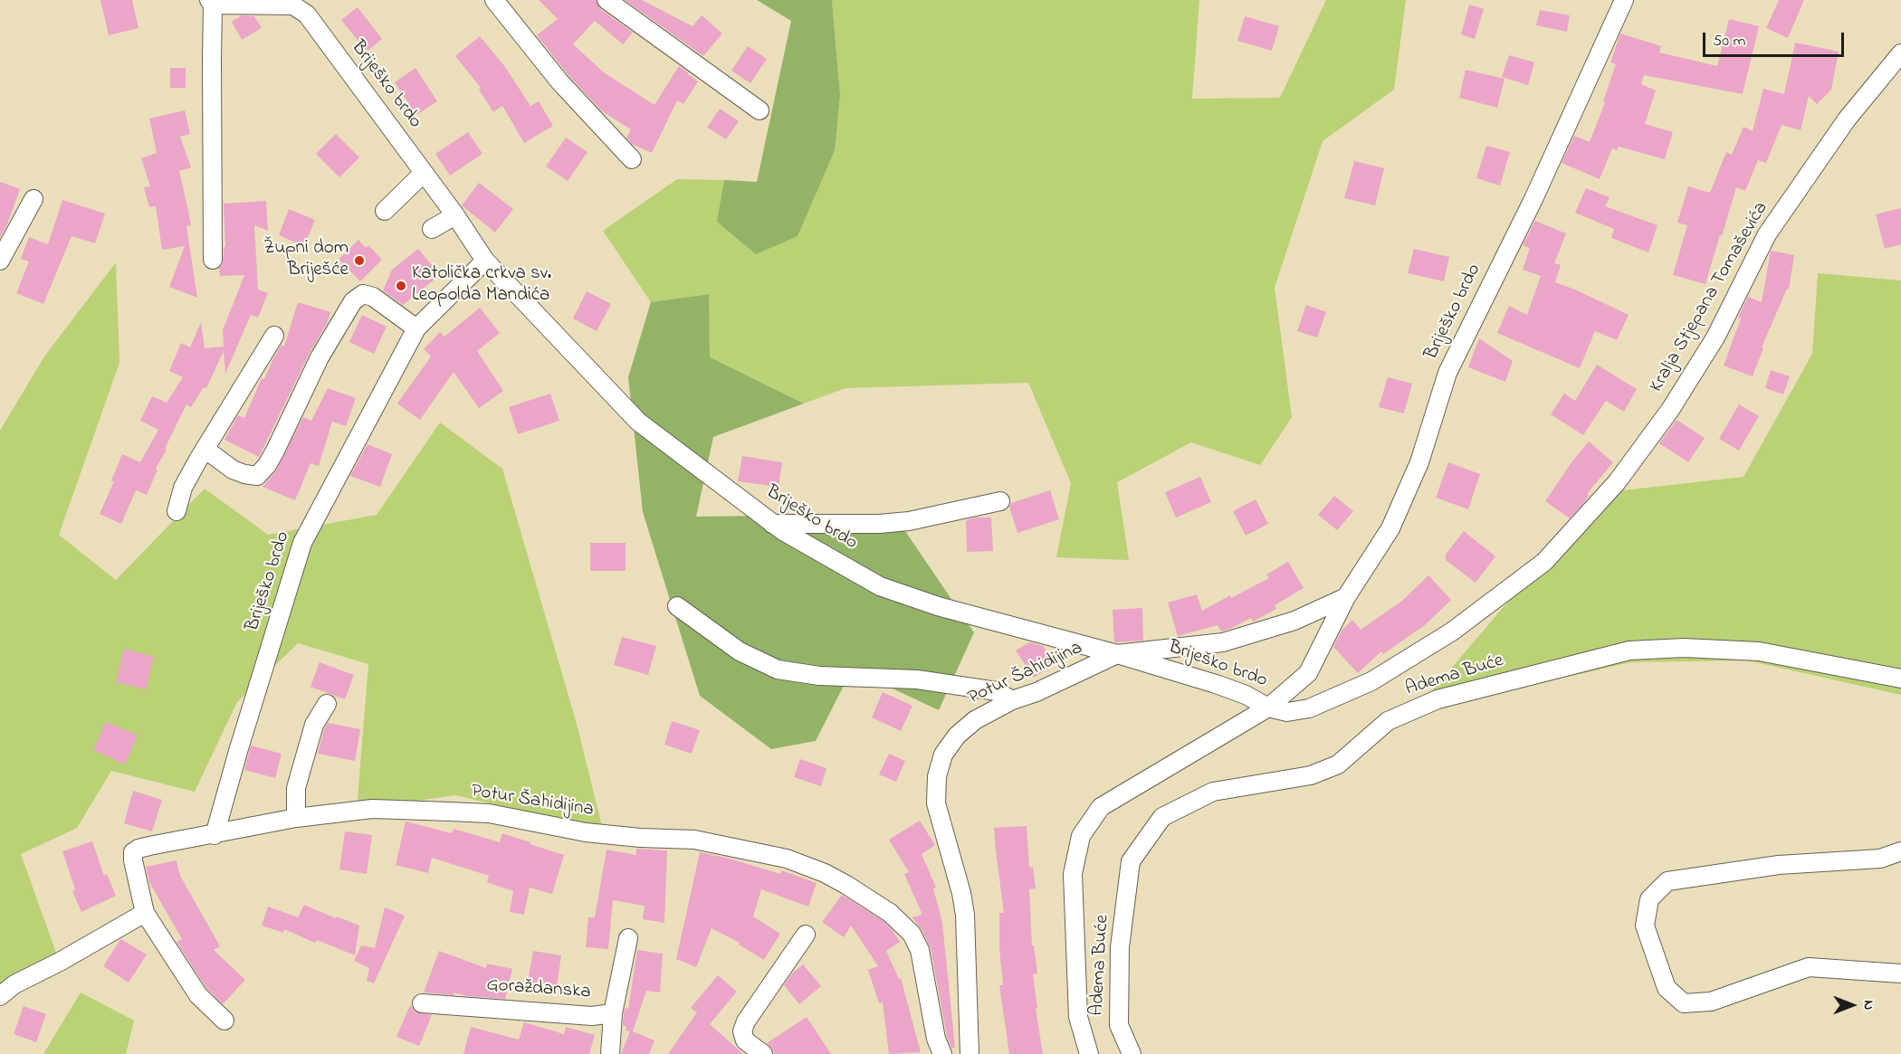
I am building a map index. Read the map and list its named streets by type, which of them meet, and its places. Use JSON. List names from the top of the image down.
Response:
{
  "streets": {
    "street": [
      "Briješko brdo",
      "Kralja Stjepana Tomaševića",
      "Potur Šahidijina",
      "Adema Buće",
      "Goraždanska"
    ]
  },
  "crossings": [
    ["Briješko brdo", "Kralja Stjepana Tomaševića"],
    ["Briješko brdo", "Potur Šahidijina"],
    ["Briješko brdo", "Adema Buće"],
    ["Kralja Stjepana Tomaševića", "Adema Buće"]
  ],
  "places": ["Župni dom Briješće", "Katolička crkva sv. Leopolda Mandića"],
  "scale_bar": "50 m",
  "north": "right"
}
